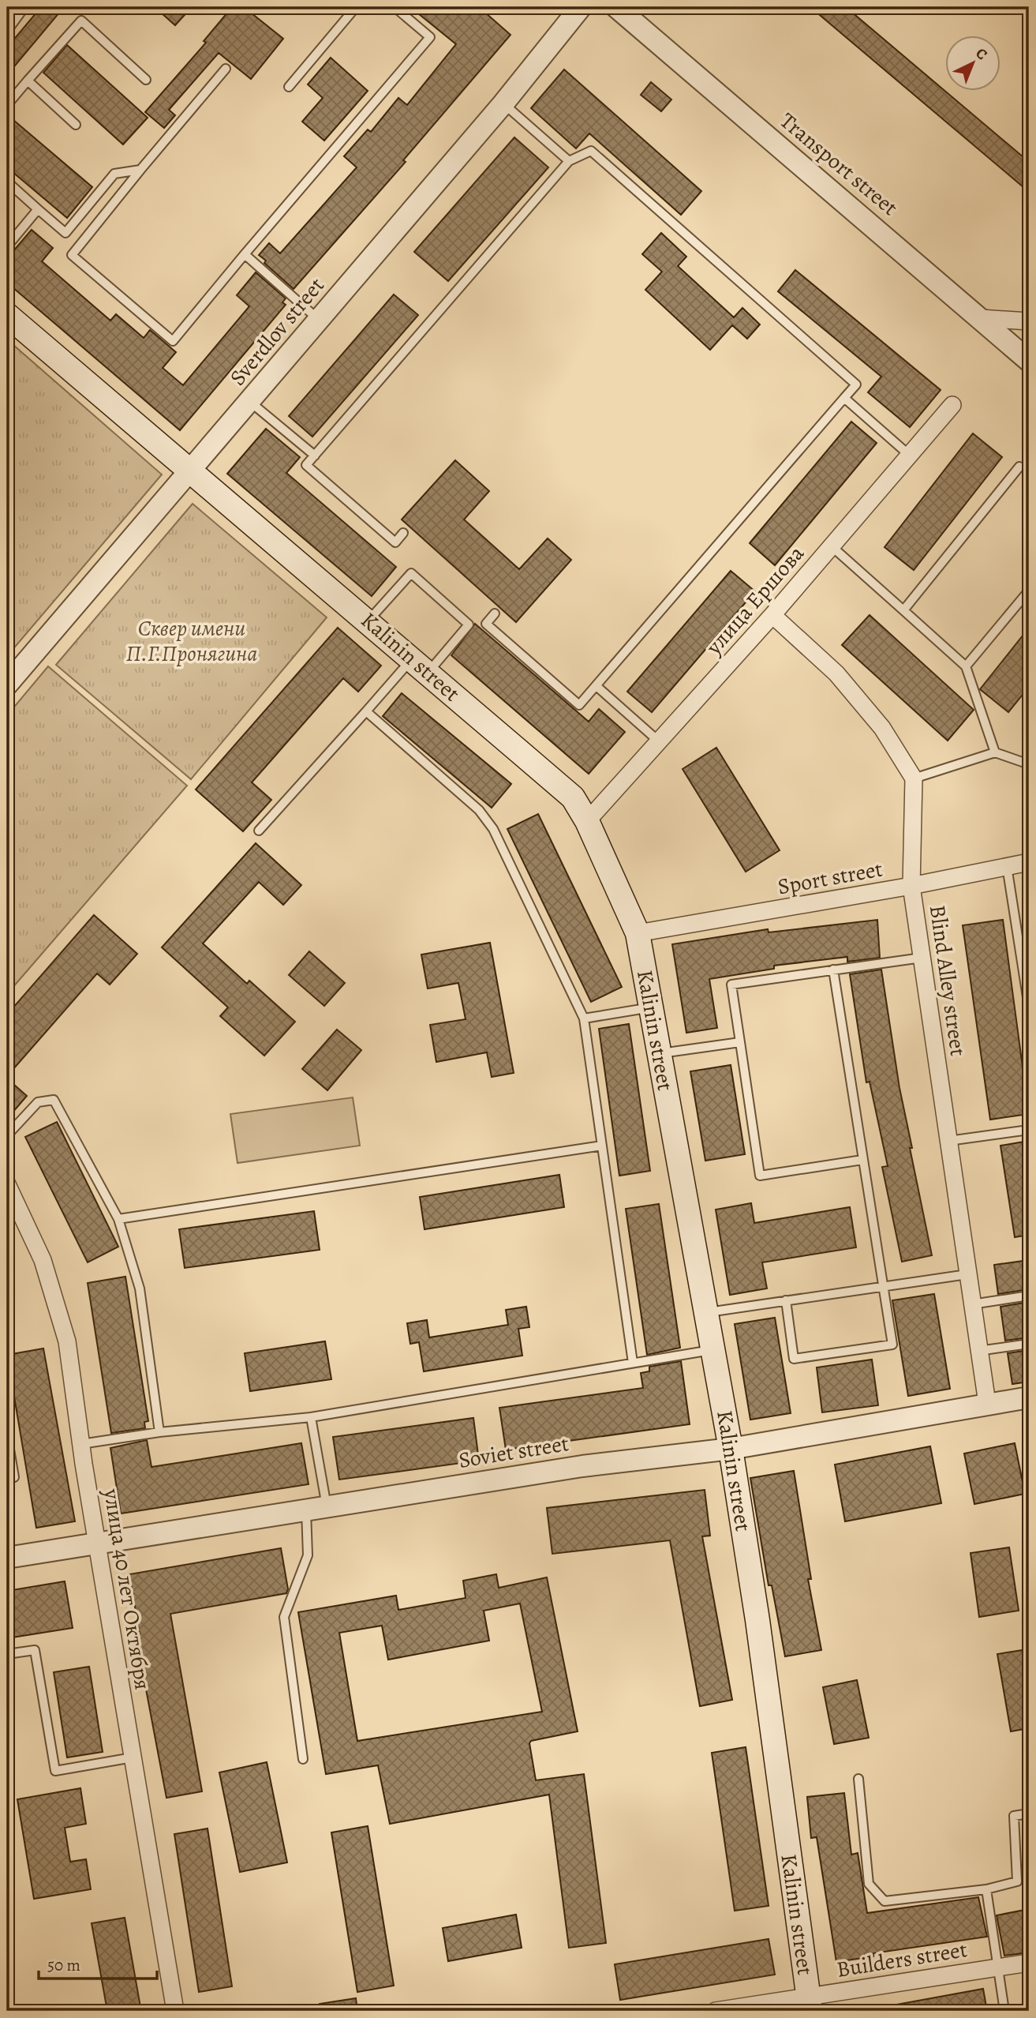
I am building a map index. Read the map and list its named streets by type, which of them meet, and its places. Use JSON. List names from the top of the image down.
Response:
{
  "streets": {
    "main road": ["Kalinin street"],
    "street": [
      "Transport street",
      "Sverdlov street",
      "улица Ершова",
      "Sport street",
      "Blind Alley street",
      "Soviet street",
      "улица 40 лет Октября",
      "Builders street"
    ]
  },
  "crossings": [
    ["Sverdlov street", "Kalinin street"],
    ["улица Ершова", "Kalinin street"],
    ["Kalinin street", "Sport street"],
    ["Kalinin street", "Soviet street"],
    ["Kalinin street", "Builders street"],
    ["Sport street", "Blind Alley street"],
    ["Blind Alley street", "Soviet street"],
    ["Soviet street", "улица 40 лет Октября"]
  ],
  "parks": ["Сквер имени П.Г.Пронягина"],
  "scale_bar": "50 m",
  "north": "top right"
}
